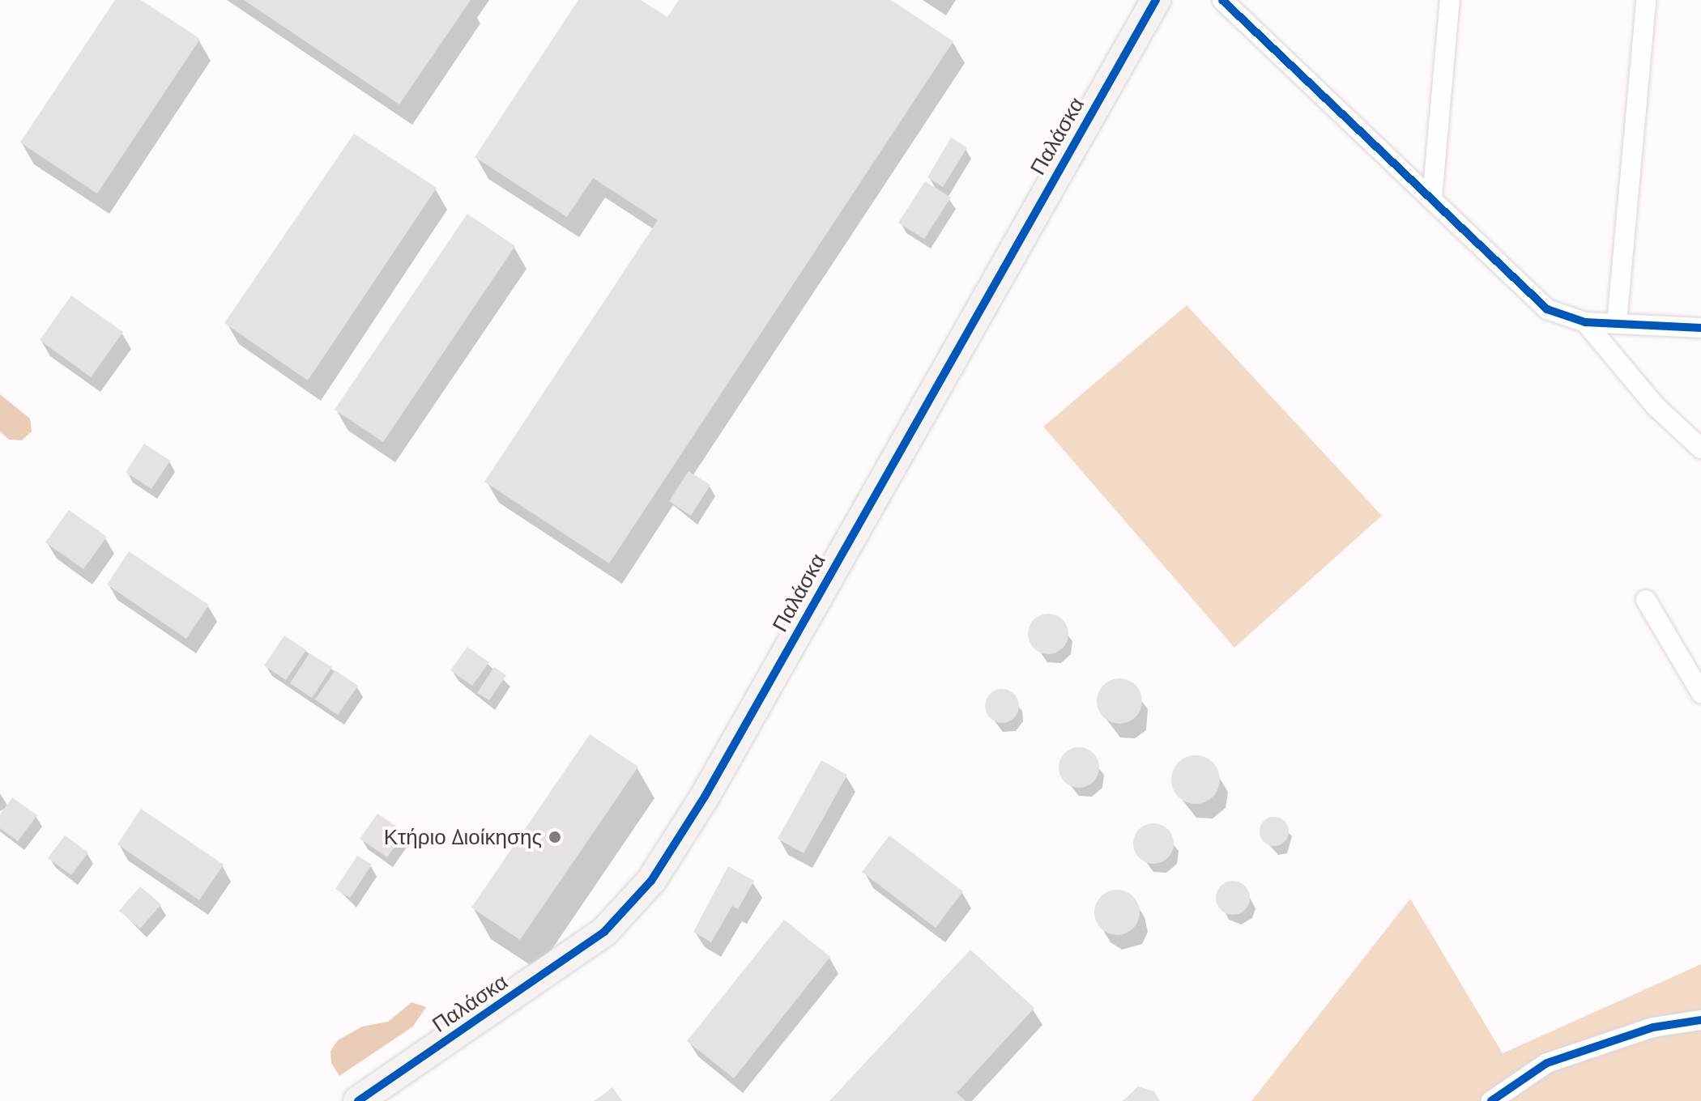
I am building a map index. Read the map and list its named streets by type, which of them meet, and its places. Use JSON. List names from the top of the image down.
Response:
{
  "streets": {
    "street": ["Παλάσκα"]
  },
  "places": ["Κτήριο Διοίκησης"]
}
